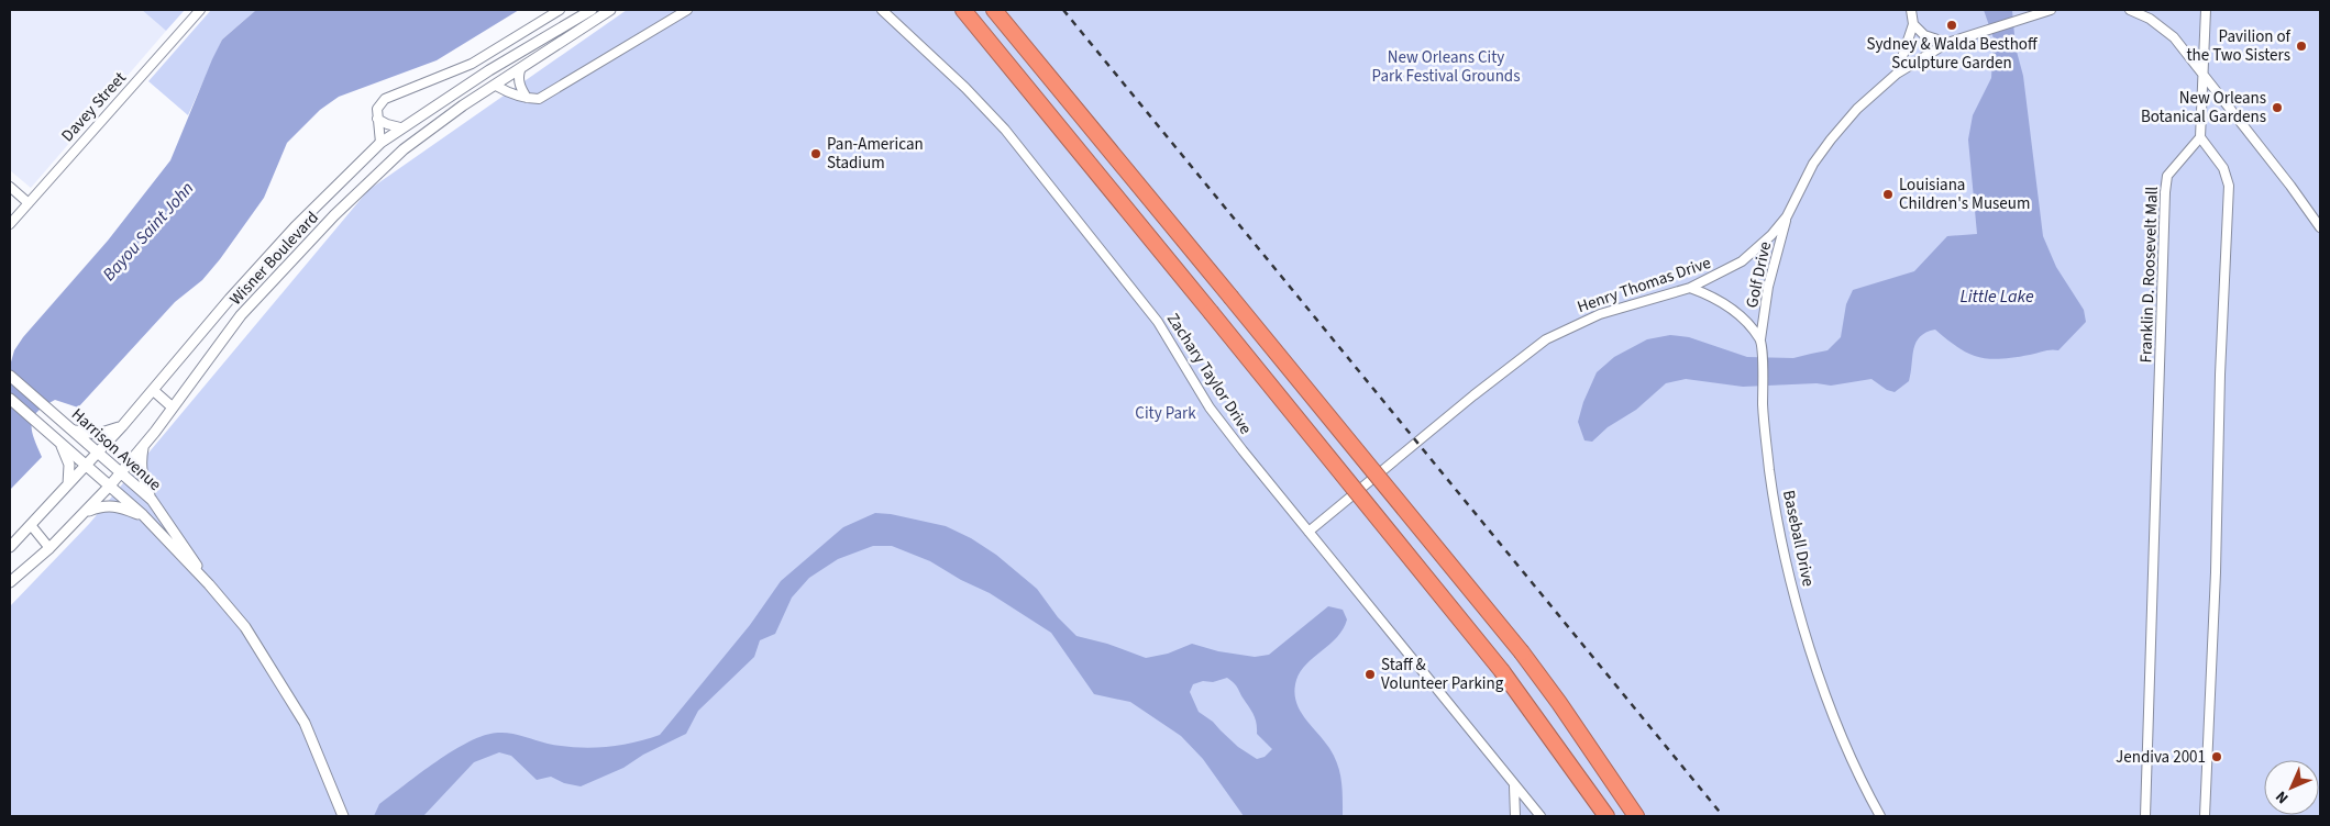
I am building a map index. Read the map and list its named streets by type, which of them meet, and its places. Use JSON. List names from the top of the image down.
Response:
{
  "streets": {
    "street": [
      "Davey Street",
      "Wisner Boulevard",
      "Golf Drive",
      "Franklin D. Roosevelt Mall",
      "Henry Thomas Drive",
      "Zachary Taylor Drive",
      "Harrison Avenue",
      "Baseball Drive"
    ]
  },
  "crossings": [
    ["Wisner Boulevard", "Harrison Avenue"],
    ["Golf Drive", "Henry Thomas Drive"],
    ["Golf Drive", "Baseball Drive"],
    ["Henry Thomas Drive", "Zachary Taylor Drive"]
  ],
  "water": ["Bayou Saint John", "Little Lake"],
  "parks": ["New Orleans City Park Festival Grounds", "City Park"],
  "places": [
    "Sydney & Walda Besthoff Sculpture Garden",
    "Pavilion of the Two Sisters",
    "New Orleans Botanical Gardens",
    "Pan-American Stadium",
    "Louisiana Children's Museum",
    "Staff & Volunteer Parking",
    "Jendiva 2001"
  ],
  "north": "bottom left"
}
